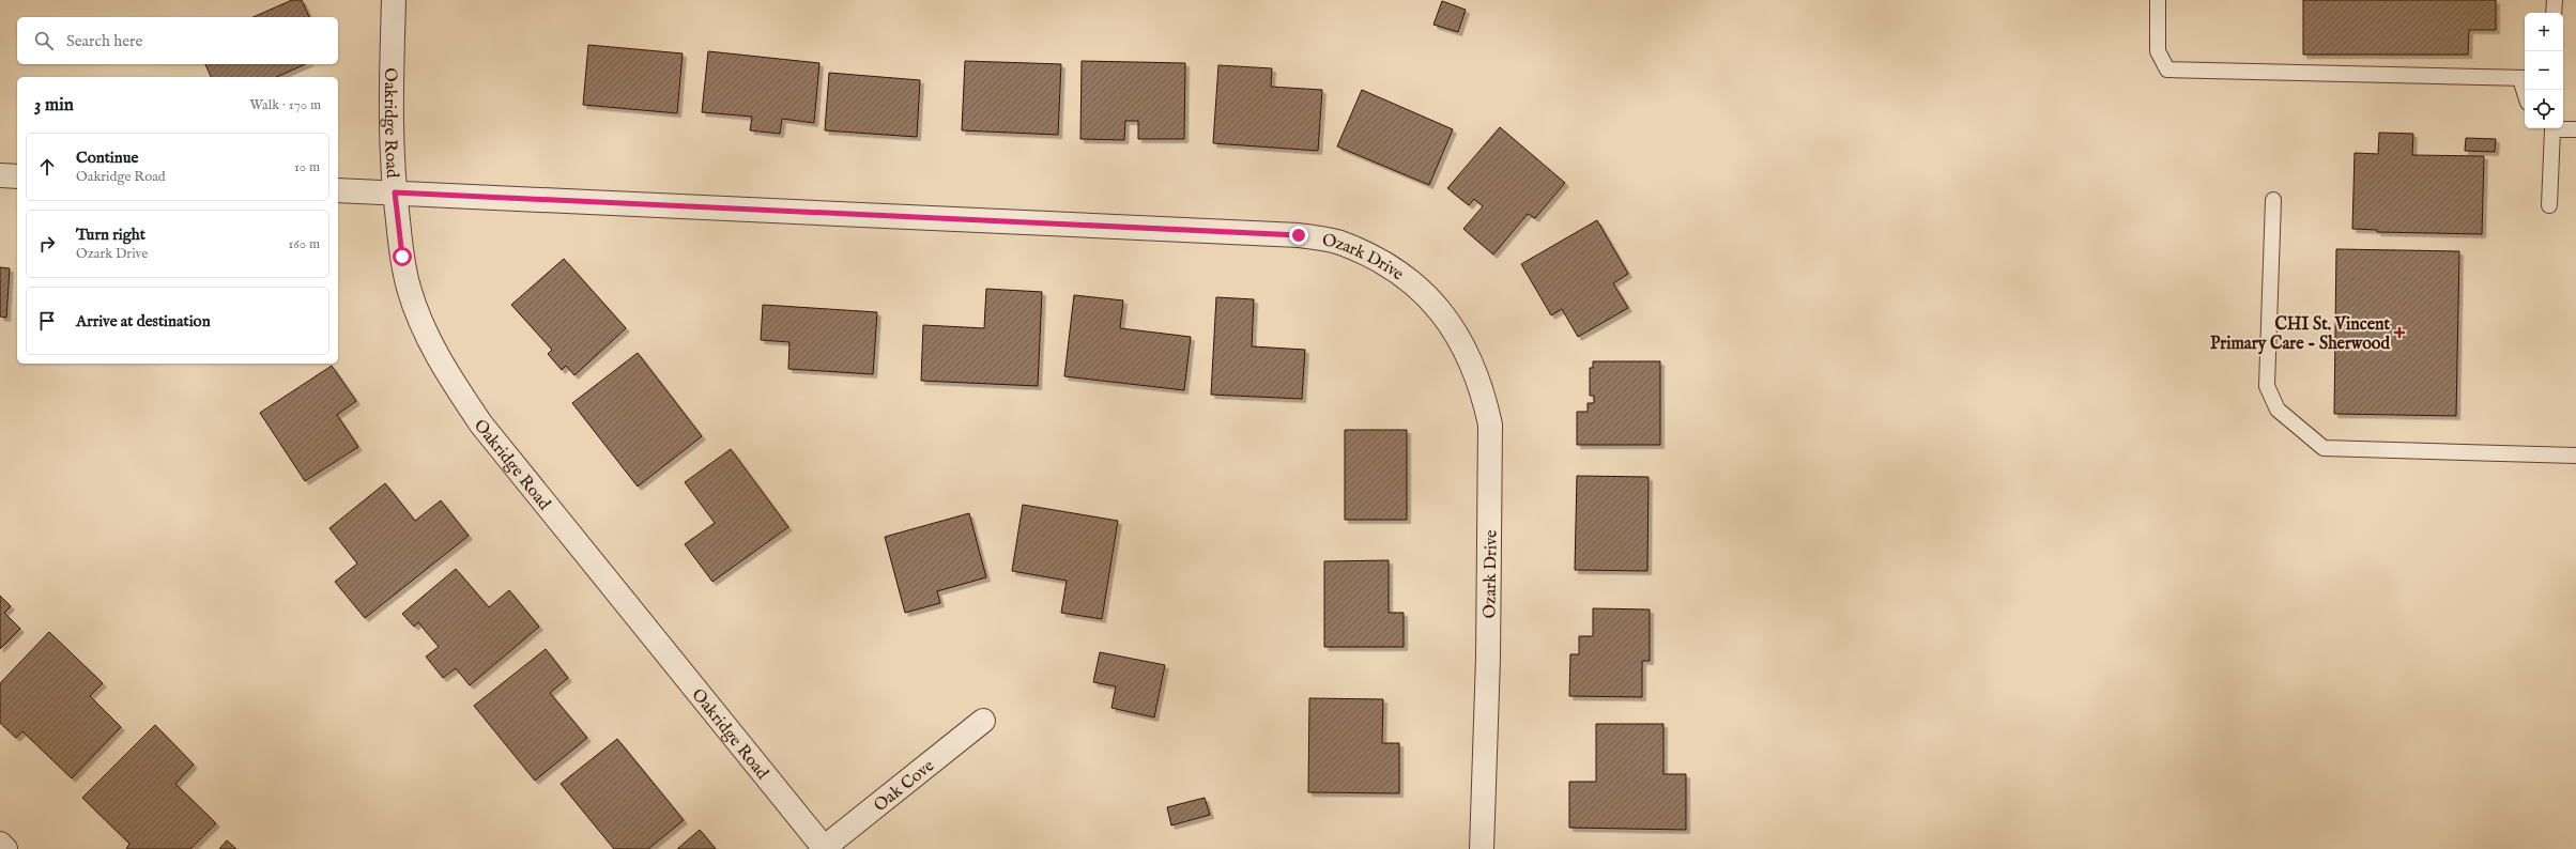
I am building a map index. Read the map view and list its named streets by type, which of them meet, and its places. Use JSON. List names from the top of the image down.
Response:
{
  "streets": {
    "street": ["Oakridge Road", "Ozark Drive", "Oak Cove"]
  },
  "crossings": [
    ["Oakridge Road", "Ozark Drive"],
    ["Oakridge Road", "Oak Cove"]
  ],
  "places": {
    "health": ["CHI St. Vincent Primary Care - Sherwood"]
  },
  "page": {
    "map_buttons": ["+", "−"],
    "search": "Search here",
    "heading": ["3 min", "Walk · 170 m"],
    "list": [
      ["Continue", "Oakridge Road", "10 m"],
      ["Turn right", "Ozark Drive", "160 m"],
      "Arrive at destination"
    ]
  }
}
